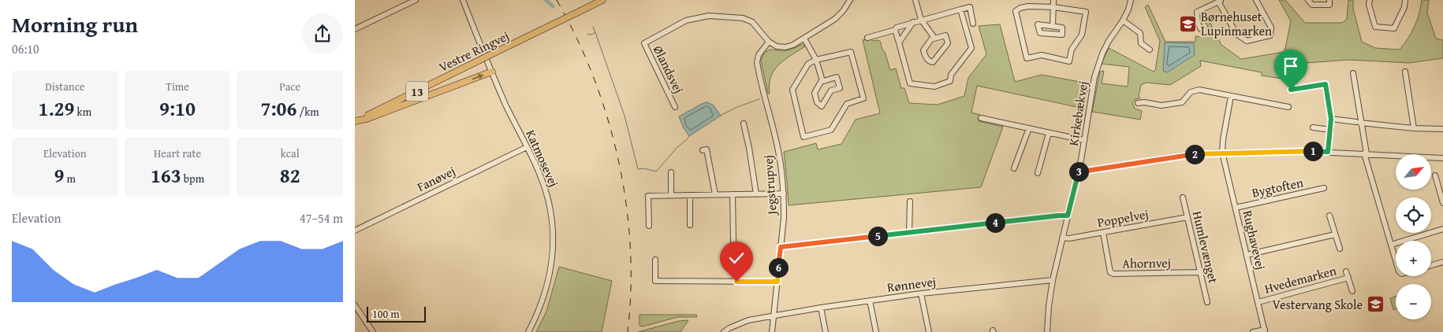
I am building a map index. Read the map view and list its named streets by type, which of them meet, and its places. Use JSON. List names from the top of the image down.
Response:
{
  "streets": {
    "main road": ["Vestre Ringvej", "13"],
    "street": [
      "Ølandsvej",
      "Kirkebækvej",
      "Katmosevej",
      "Fanøvej",
      "Jegstrupvej",
      "Bygtoften",
      "Poppelvej",
      "Rughavevej",
      "Humlevænget",
      "Ahornvej",
      "Hvedemarken",
      "Rønnevej"
    ]
  },
  "crossings": [
    ["Ølandsvej", "Jegstrupvej"],
    ["Kirkebækvej", "Poppelvej"],
    ["Kirkebækvej", "Rønnevej"],
    ["Katmosevej", "Fanøvej"],
    ["Jegstrupvej", "Rønnevej"],
    ["Bygtoften", "Rughavevej"],
    ["Poppelvej", "Humlevænget"],
    ["Poppelvej", "Ahornvej"],
    ["Rughavevej", "Hvedemarken"],
    ["Humlevænget", "Ahornvej"]
  ],
  "places": {
    "school or university": ["Børnehuset Lupinmarken", "Vestervang Skole"]
  },
  "scale_bar": "100 m",
  "north": "top right",
  "page": {
    "heading": ["Morning run", "06:10"],
    "stats": [
      ["Distance", "1.29 km"],
      ["Time", "9:10"],
      ["Pace", "7:06 /km"],
      ["Elevation", "9 m"],
      ["Heart rate", "163 bpm"],
      ["kcal", "82"]
    ],
    "pins": [
      "1",
      "2",
      "3",
      "4",
      "5",
      "6"
    ],
    "map_buttons": ["+", "−"],
    "chart": ["Elevation", "47–54 m"],
    "scale": "100 m"
  }
}
